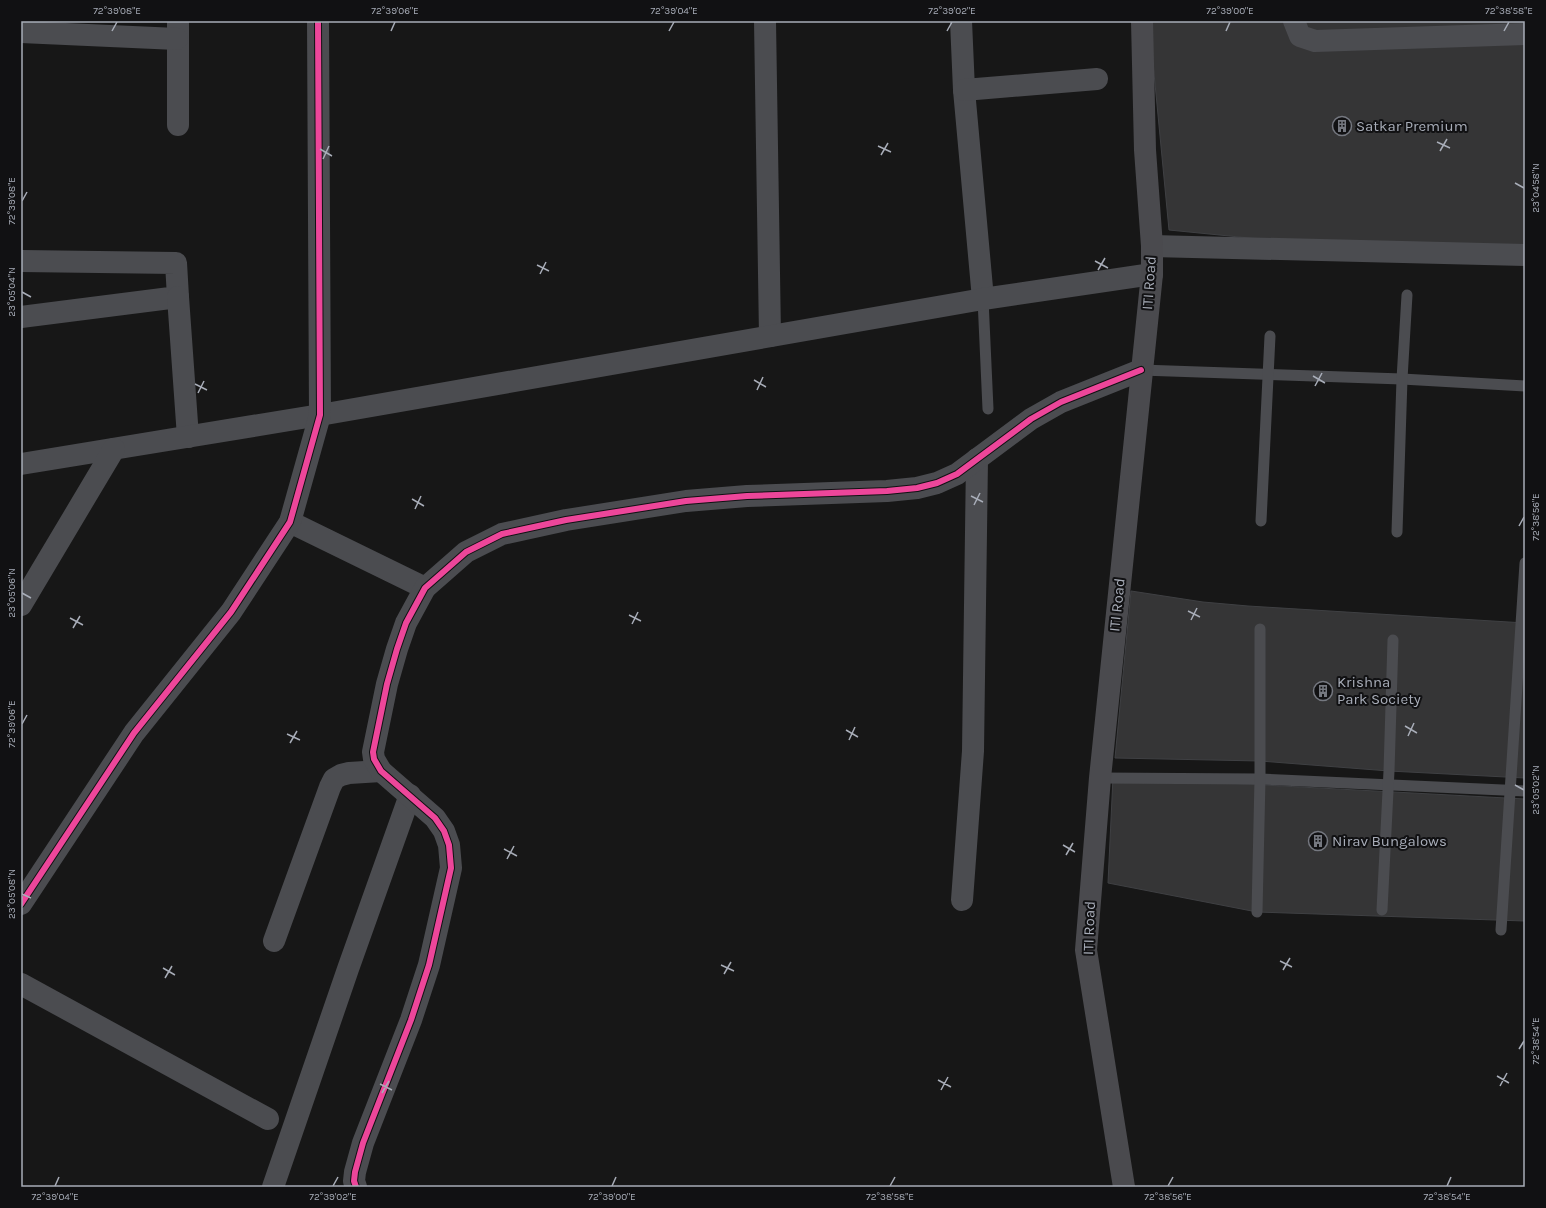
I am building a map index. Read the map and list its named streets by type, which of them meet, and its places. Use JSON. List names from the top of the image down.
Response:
{
  "streets": {
    "main road": ["ITI Road"]
  },
  "places": {
    "building": ["Satkar Premium", "Krishna Park Society", "Nirav Bungalows"]
  },
  "coordinates": [
    "72°39'08\"E",
    "72°39'06\"E",
    "72°39'04\"E",
    "72°39'02\"E",
    "72°39'00\"E",
    "72°38'58\"E",
    "23°04'58\"N",
    "23°05'04\"N",
    "72°38'56\"E",
    "23°05'06\"N",
    "23°05'02\"N",
    "23°05'08\"N",
    "72°38'54\"E"
  ]
}
